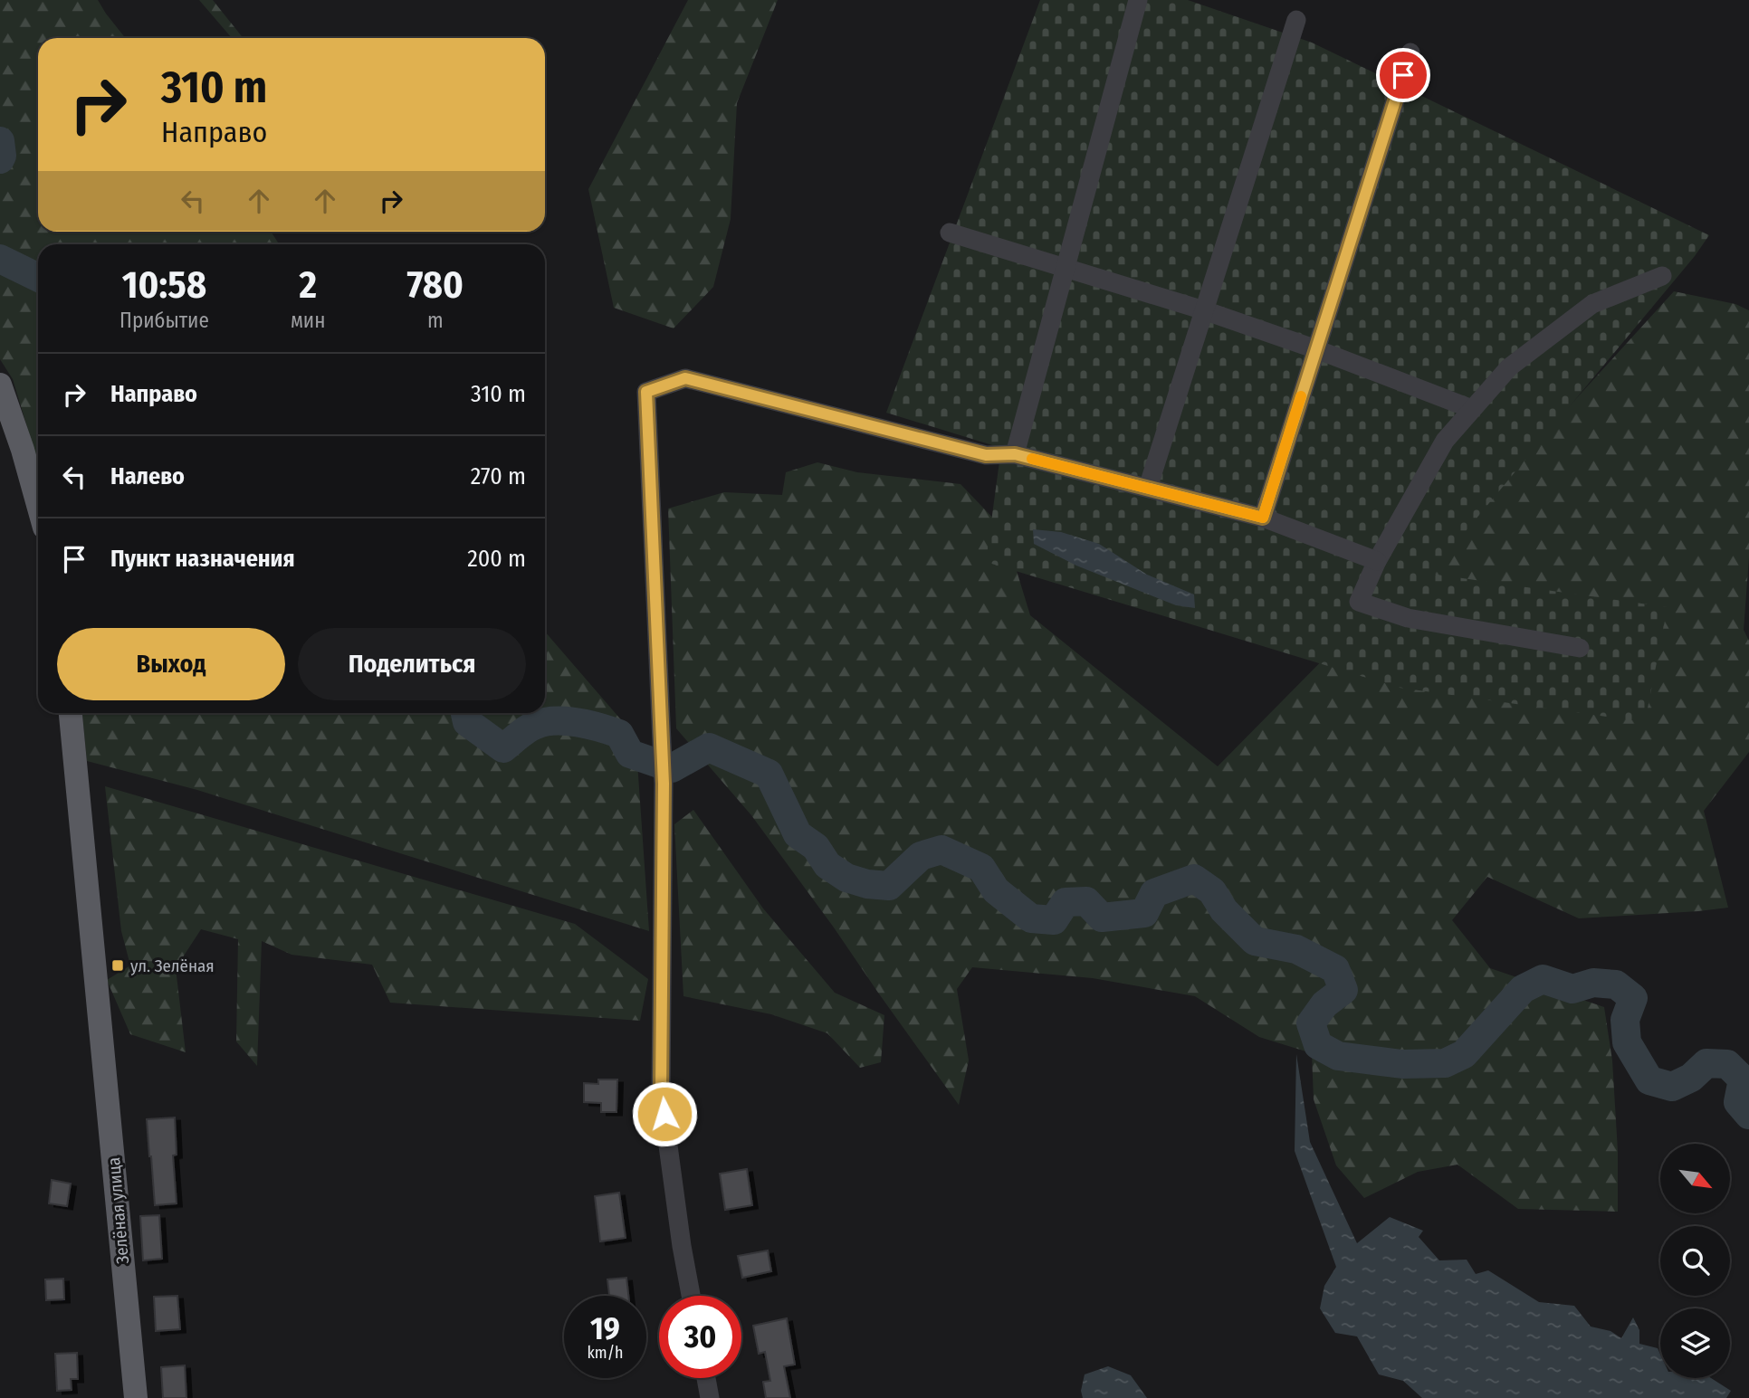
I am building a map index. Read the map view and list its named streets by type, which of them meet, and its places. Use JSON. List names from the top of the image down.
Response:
{
  "streets": {
    "main road": ["Зелёная улица"]
  },
  "places": {
    "transit": ["ул. Зелёная"]
  },
  "north": "bottom right",
  "page": {
    "turn": ["310 m", "Направо"],
    "eta": [
      "10:58",
      "Прибытие",
      "2",
      "мин",
      "780",
      "m"
    ],
    "list": [
      {
        "name": "Направо",
        "value": "310 m"
      },
      {
        "name": "Налево",
        "value": "270 m"
      },
      {
        "name": "Пункт назначения",
        "value": "200 m"
      }
    ],
    "buttons": ["Выход", "Поделиться"],
    "speed": "19 km/h",
    "limit": "30"
  }
}
